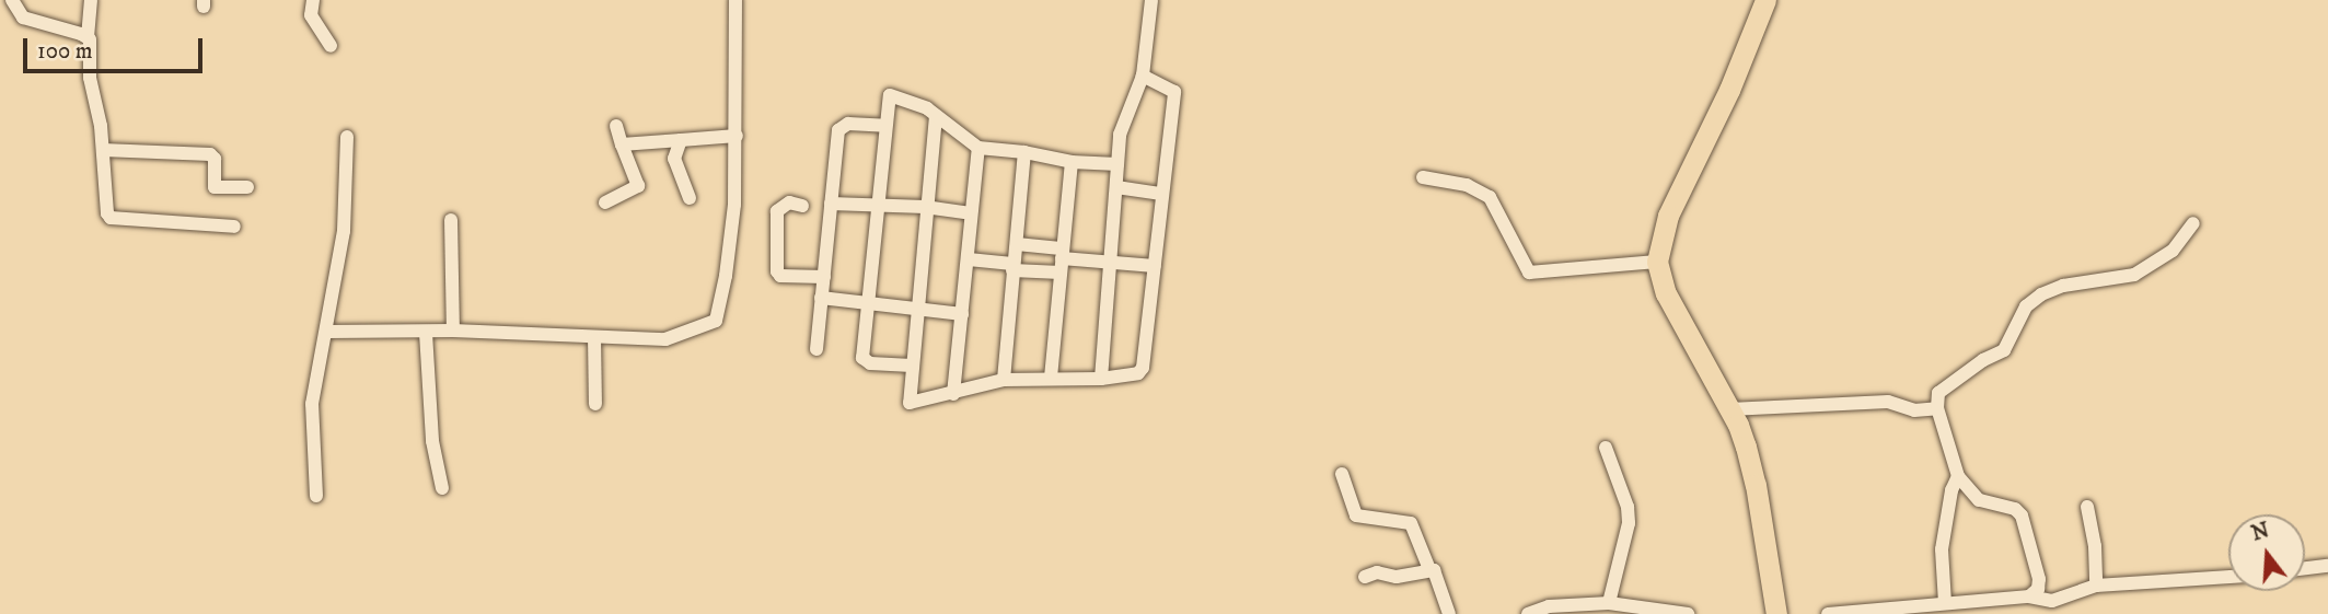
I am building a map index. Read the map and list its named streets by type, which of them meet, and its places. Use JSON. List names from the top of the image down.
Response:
{
  "scale_bar": "100 m",
  "north": "top"
}
